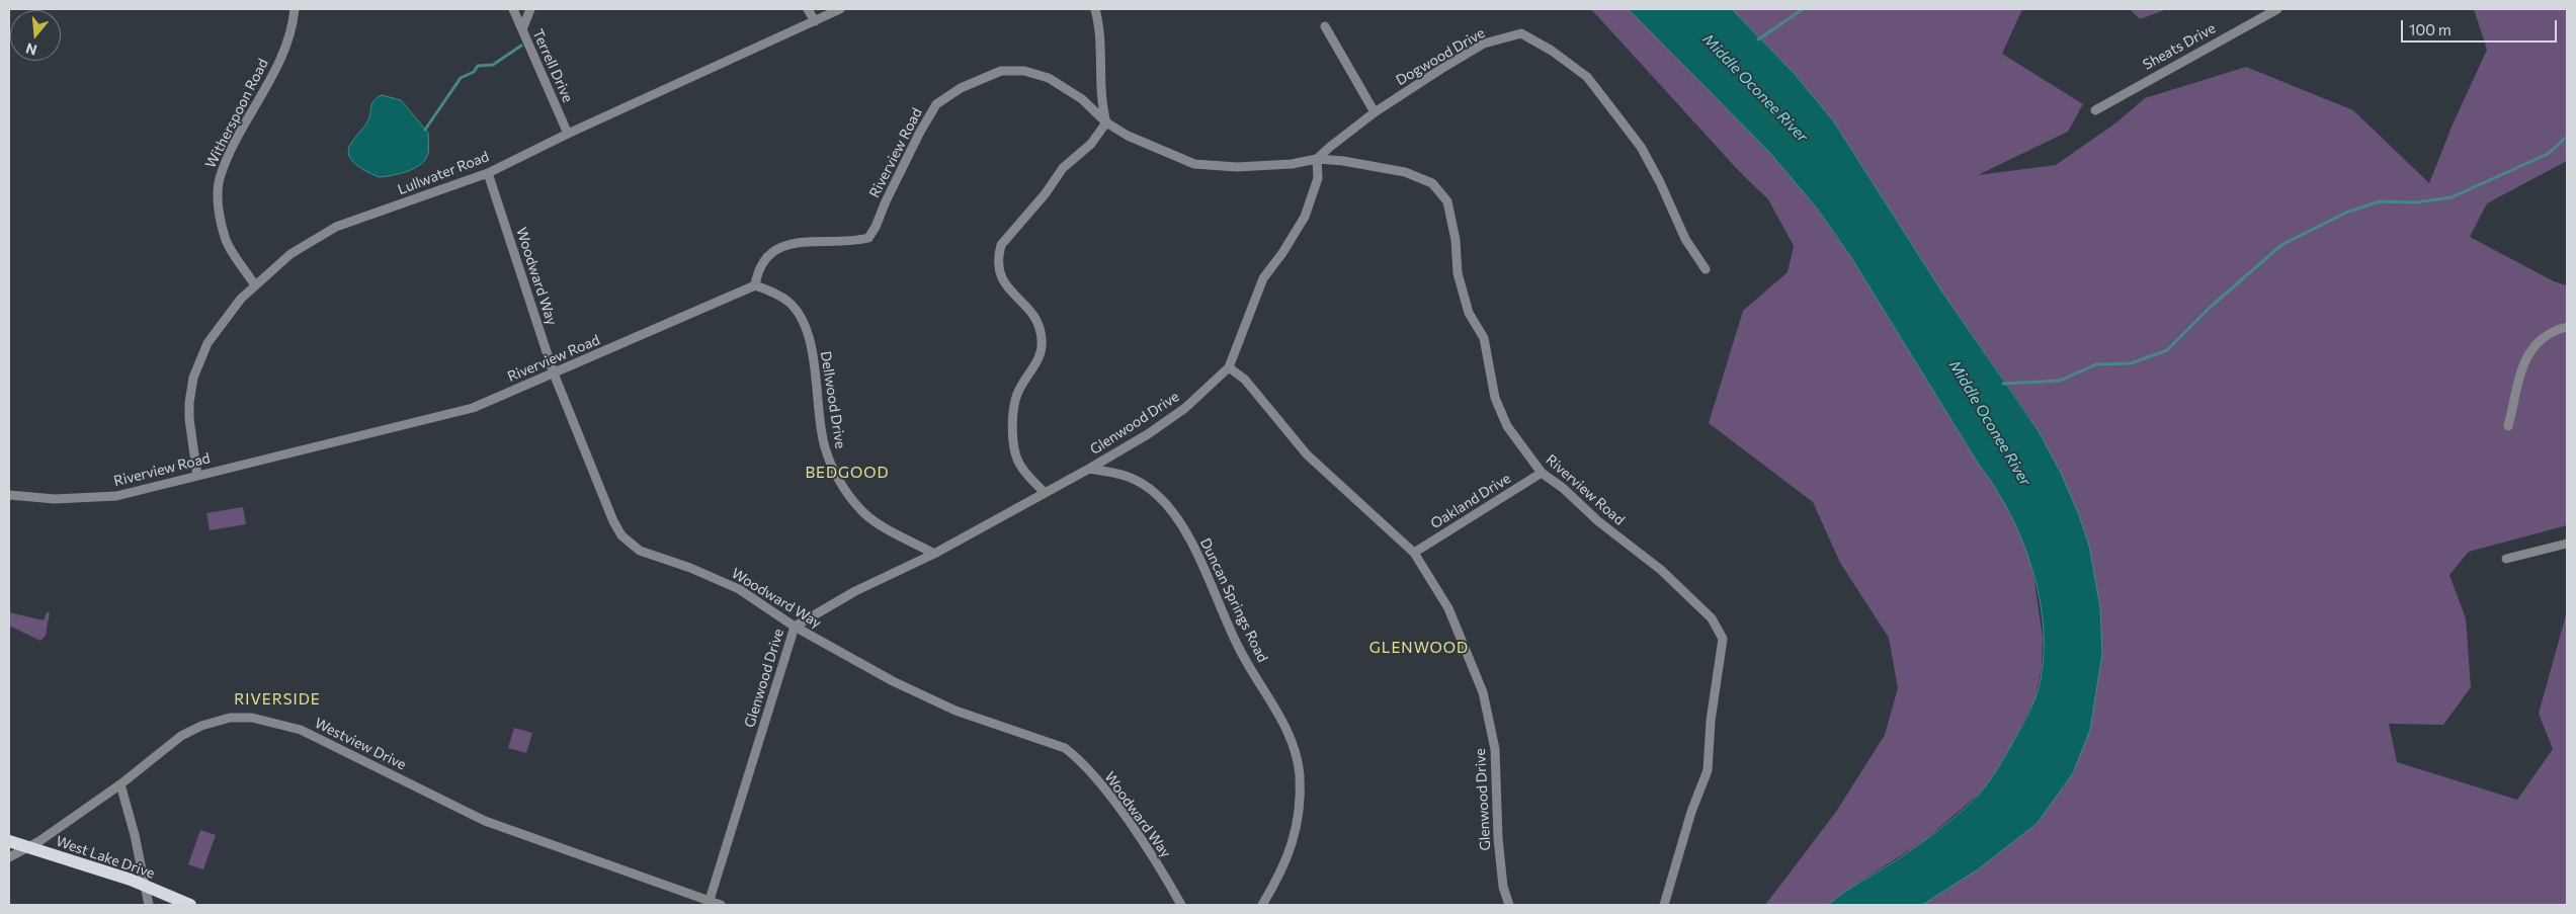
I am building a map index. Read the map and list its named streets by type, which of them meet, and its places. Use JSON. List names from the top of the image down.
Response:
{
  "streets": {
    "main road": ["West Lake Drive"],
    "street": [
      "Sheats Drive",
      "Dogwood Drive",
      "Terrell Drive",
      "Witherspoon Road",
      "Riverview Road",
      "Lullwater Road",
      "Woodward Way",
      "Dellwood Drive",
      "Glenwood Drive",
      "Oakland Drive",
      "Duncan Springs Road",
      "Westview Drive"
    ]
  },
  "crossings": [
    ["Dogwood Drive", "Riverview Road"],
    ["Terrell Drive", "Lullwater Road"],
    ["Witherspoon Road", "Lullwater Road"],
    ["Riverview Road", "Lullwater Road"],
    ["Riverview Road", "Woodward Way"],
    ["Riverview Road", "Dellwood Drive"],
    ["Riverview Road", "Oakland Drive"],
    ["Lullwater Road", "Woodward Way"],
    ["Woodward Way", "Glenwood Drive"],
    ["Dellwood Drive", "Glenwood Drive"],
    ["Glenwood Drive", "Oakland Drive"],
    ["Glenwood Drive", "Duncan Springs Road"],
    ["Glenwood Drive", "Westview Drive"],
    ["Westview Drive", "West Lake Drive"]
  ],
  "districts": ["BEDGOOD", "GLENWOOD", "RIVERSIDE"],
  "water": ["Middle Oconee River"],
  "scale_bar": "100 m",
  "north": "bottom"
}
